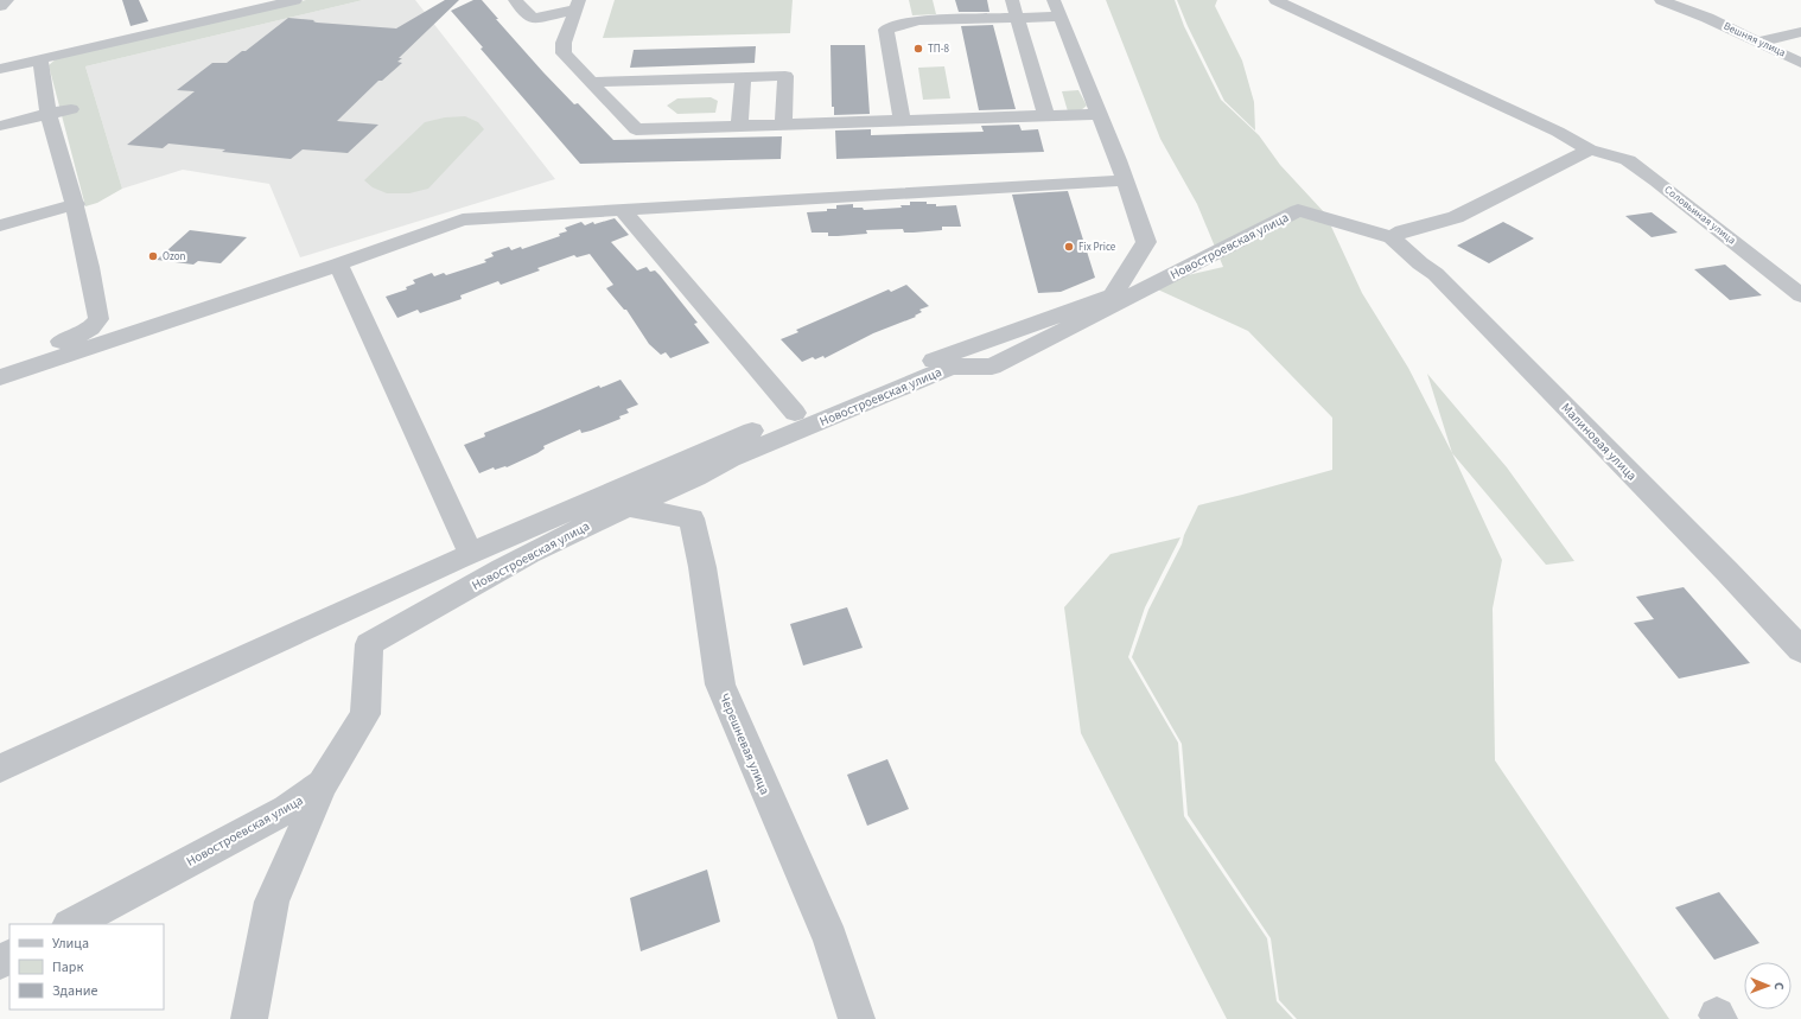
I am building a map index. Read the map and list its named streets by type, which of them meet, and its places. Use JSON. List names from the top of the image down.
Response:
{
  "streets": {
    "street": [
      "Вешняя улица",
      "Соловьиная улица",
      "Новостроевская улица",
      "Малиновая улица",
      "Черешневая улица"
    ]
  },
  "crossings": [
    ["Новостроевская улица", "Малиновая улица"],
    ["Новостроевская улица", "Черешневая улица"]
  ],
  "places": ["ТП-8", "Fix Price", "Ozon"],
  "legend": ["Улица", "Парк", "Здание"],
  "north": "right"
}
